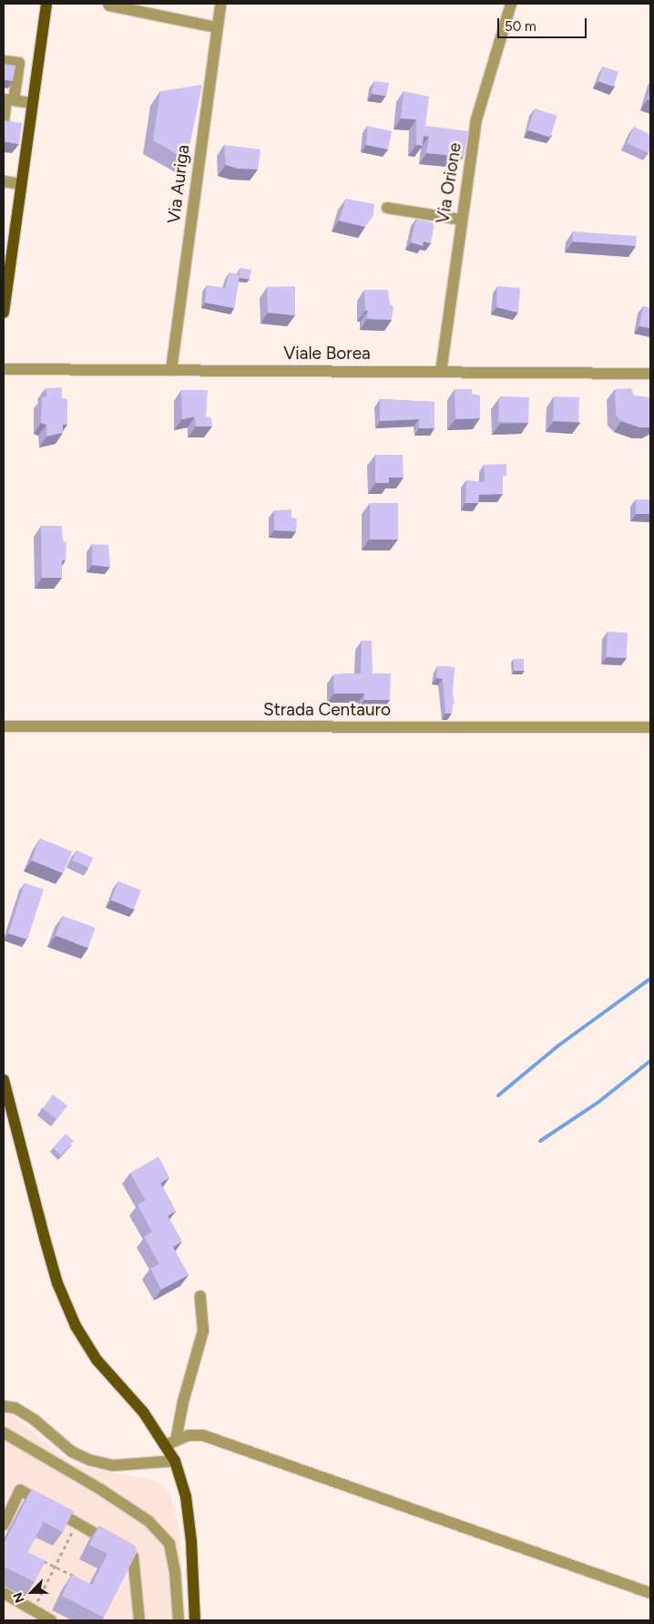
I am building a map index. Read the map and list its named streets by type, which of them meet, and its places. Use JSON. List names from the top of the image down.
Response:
{
  "streets": {
    "street": [
      "Via Orione",
      "Via Auriga",
      "Viale Borea",
      "Strada Centauro"
    ]
  },
  "crossings": [
    ["Via Orione", "Viale Borea"],
    ["Via Auriga", "Viale Borea"]
  ],
  "scale_bar": "50 m",
  "north": "bottom left"
}
